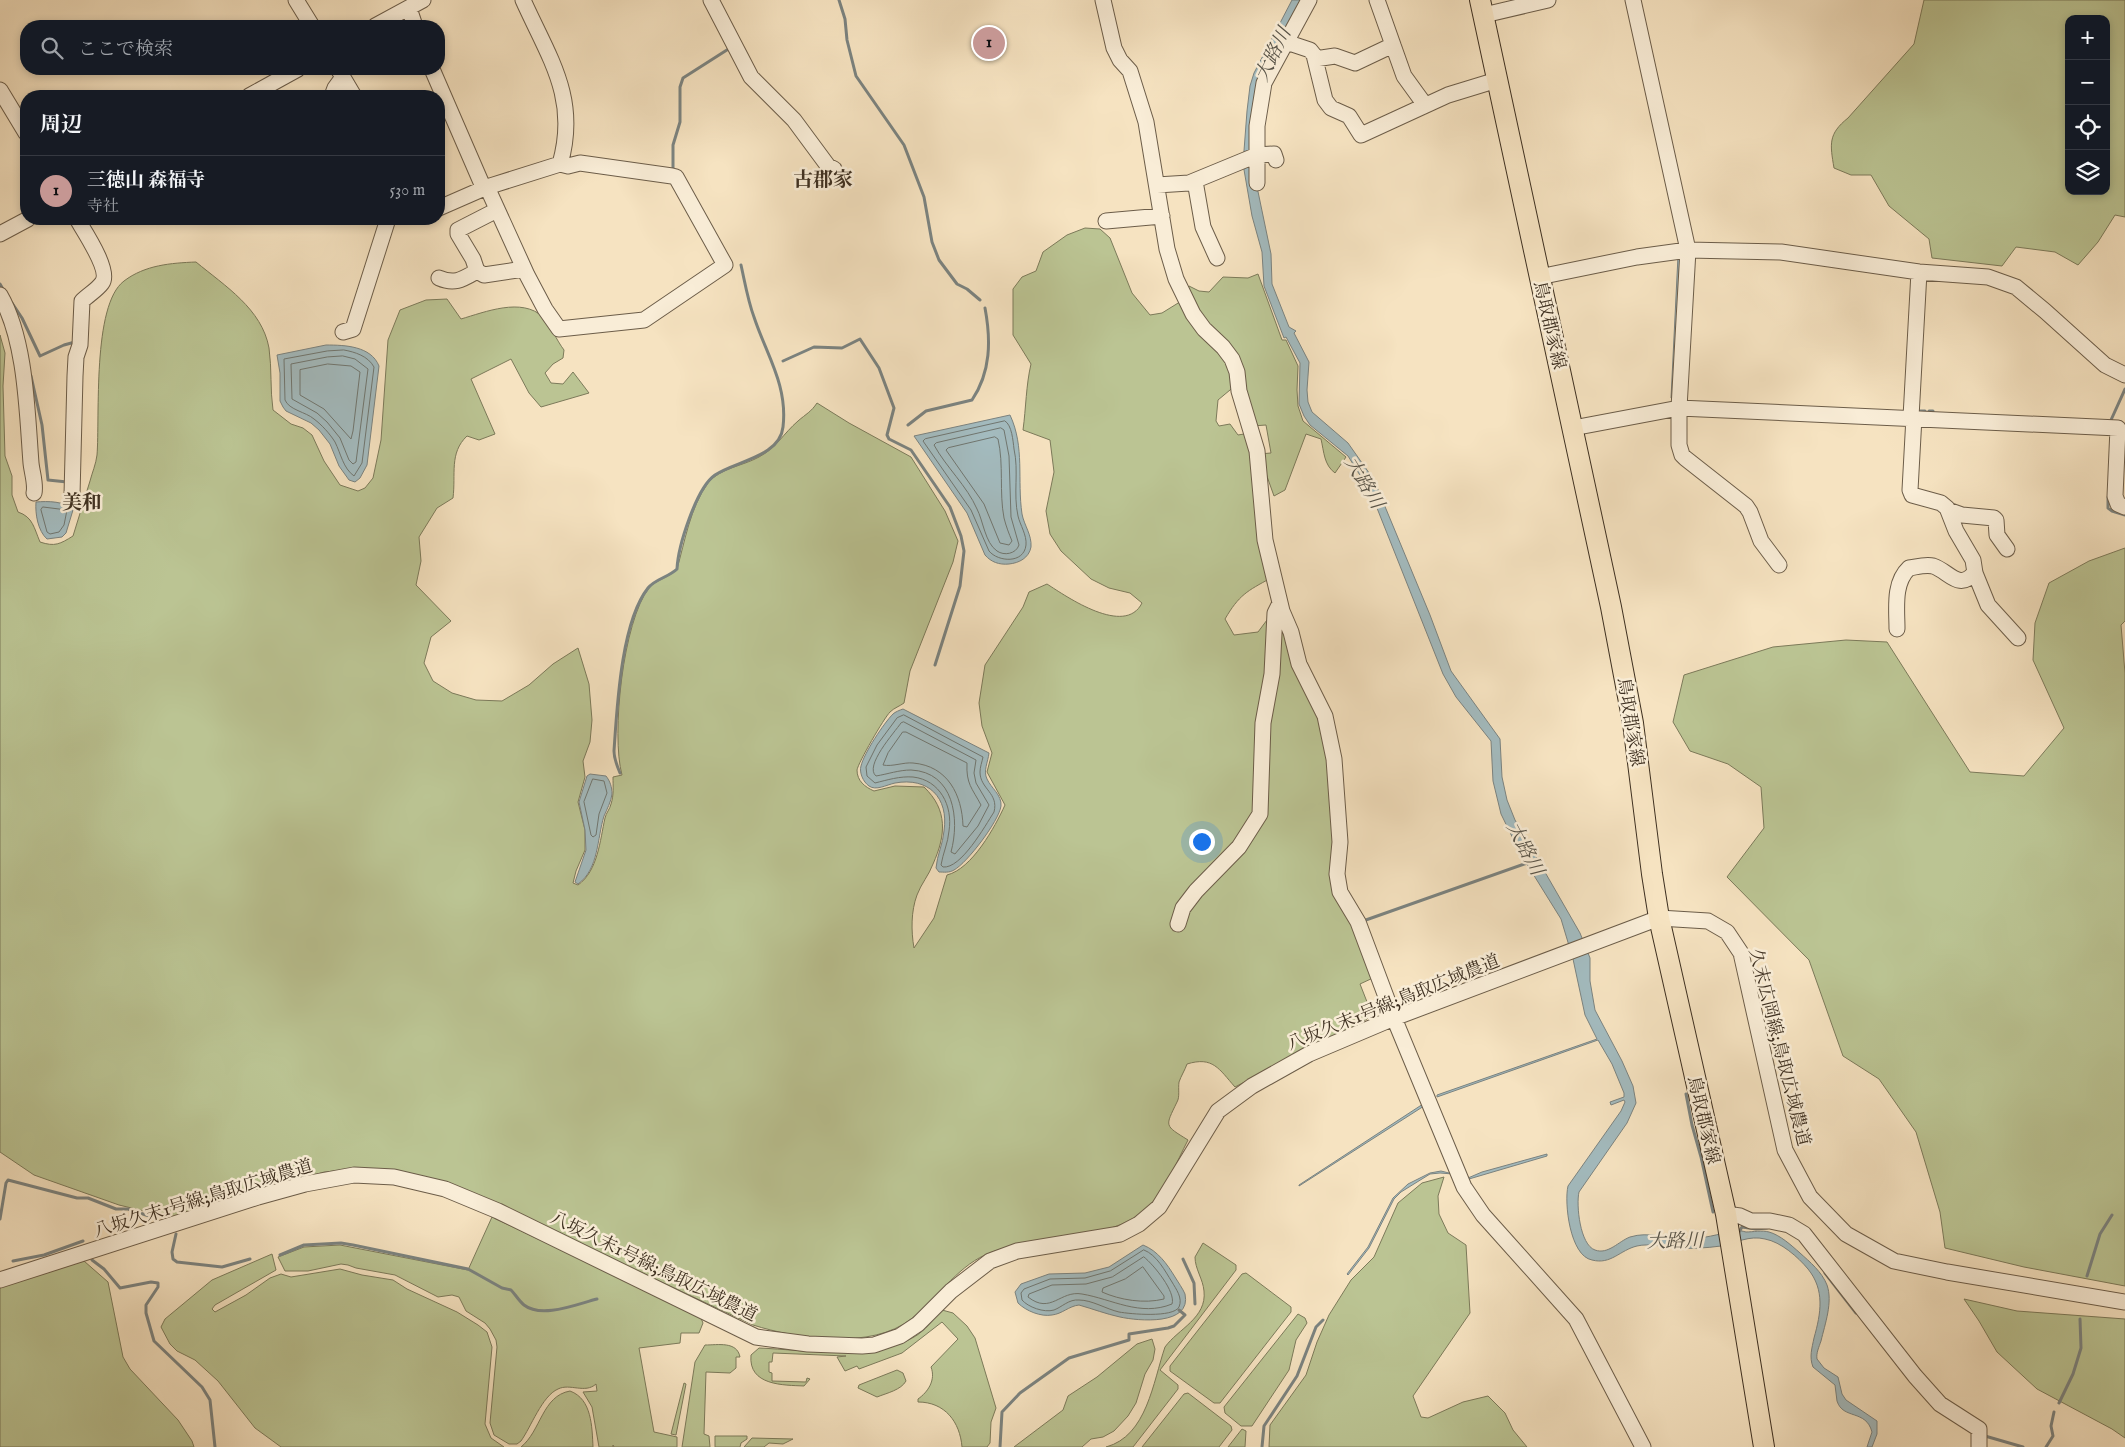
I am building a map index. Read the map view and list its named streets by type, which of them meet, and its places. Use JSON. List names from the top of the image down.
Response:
{
  "streets": {
    "main road": ["鳥取郡家線"],
    "street": ["八坂久末1号線;鳥取広域農道", "久末広岡線;鳥取広域農道"]
  },
  "crossings": [
    ["鳥取郡家線", "八坂久末1号線;鳥取広域農道"],
    ["鳥取郡家線", "久末広岡線;鳥取広域農道"],
    ["八坂久末1号線;鳥取広域農道", "久末広岡線;鳥取広域農道"]
  ],
  "districts": ["古郡家", "美和"],
  "water": ["大路川"],
  "page": {
    "map_buttons": ["+", "−"],
    "search": "ここで検索",
    "pins": "1",
    "heading": "周辺",
    "list": [
      {
        "mark": "1",
        "name": "三徳山 森福寺",
        "note": "寺社",
        "value": "530 m"
      }
    ]
  }
}
